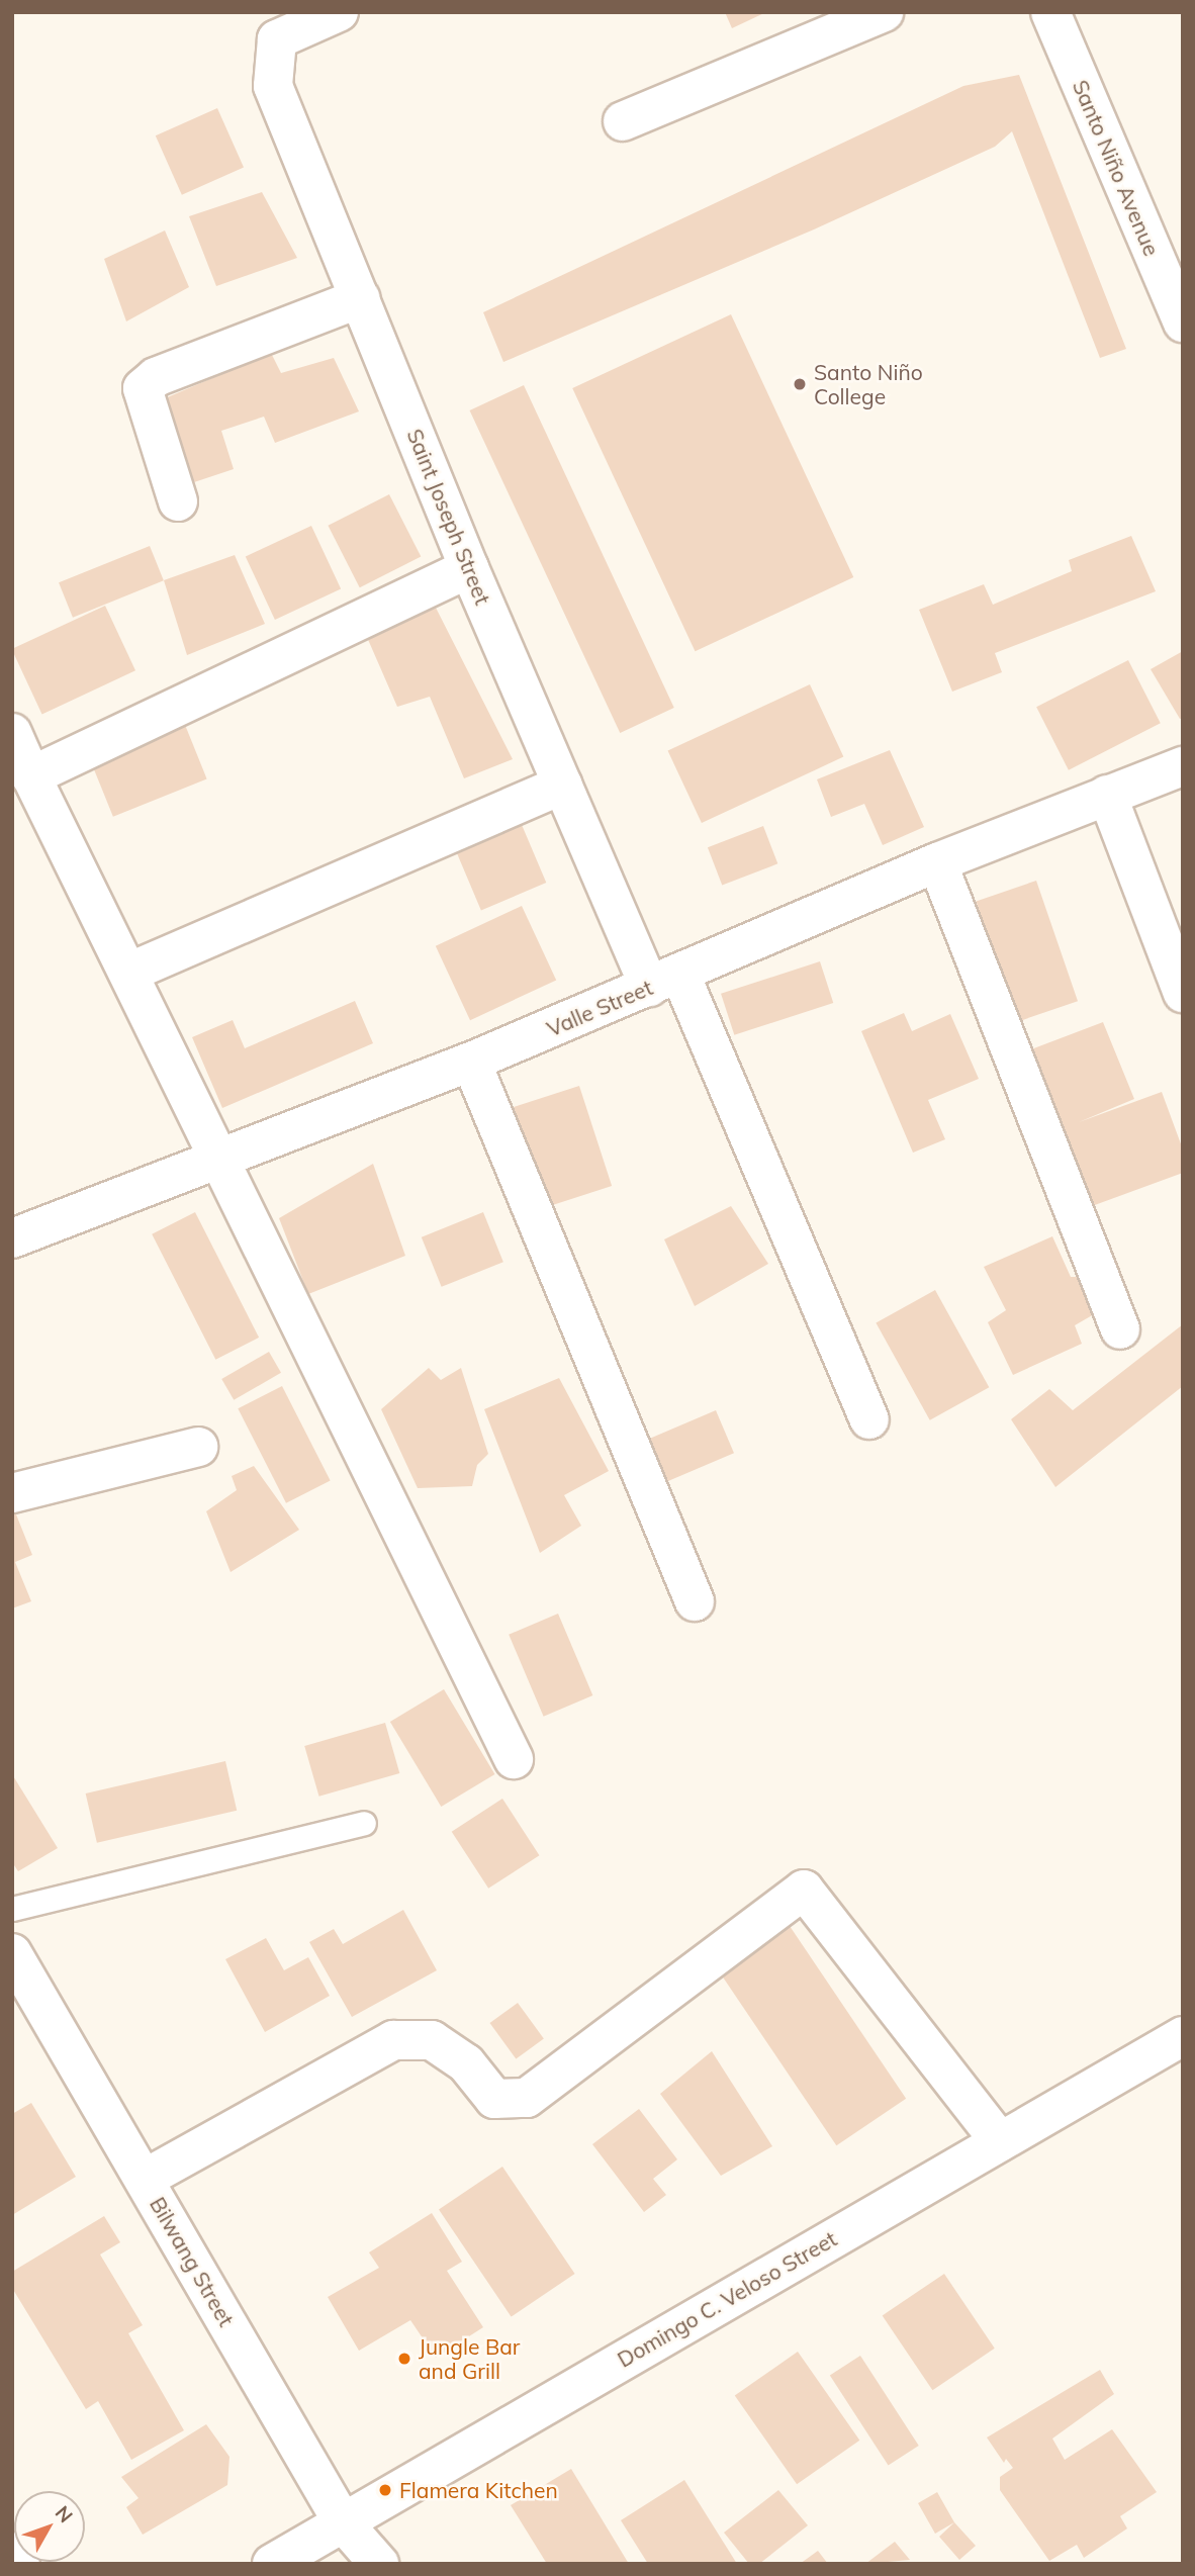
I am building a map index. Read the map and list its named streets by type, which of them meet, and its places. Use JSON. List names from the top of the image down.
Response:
{
  "streets": {
    "street": [
      "Santo Niño Avenue",
      "Saint Joseph Street",
      "Valle Street",
      "Bilwang Street",
      "Domingo C. Veloso Street"
    ]
  },
  "crossings": [
    ["Saint Joseph Street", "Valle Street"],
    ["Bilwang Street", "Domingo C. Veloso Street"]
  ],
  "places": ["Santo Niño College", "Jungle Bar and Grill", "Flamera Kitchen"],
  "north": "top right"
}
